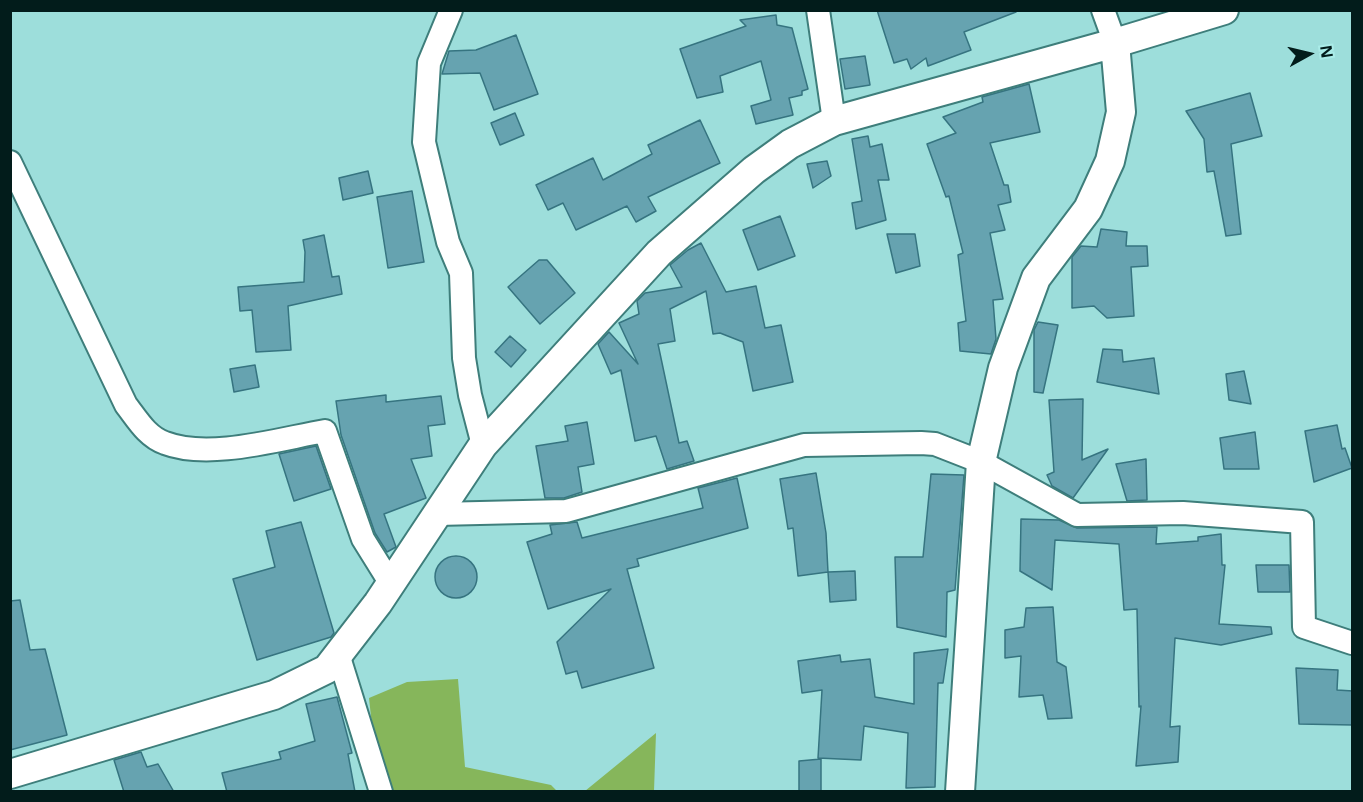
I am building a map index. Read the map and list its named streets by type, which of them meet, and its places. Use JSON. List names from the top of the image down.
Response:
{
  "north": "right"
}
